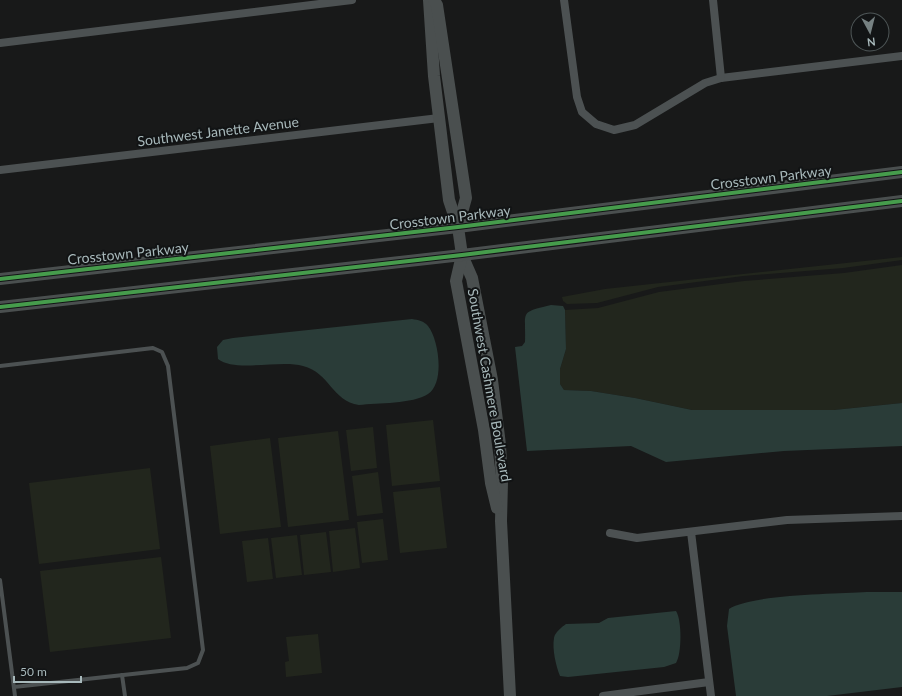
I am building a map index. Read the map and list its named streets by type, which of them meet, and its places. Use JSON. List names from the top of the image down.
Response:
{
  "streets": {
    "main road": ["Crosstown Parkway", "Southwest Cashmere Boulevard"],
    "street": ["Southwest Janette Avenue"]
  },
  "crossings": [
    ["Southwest Janette Avenue", "Southwest Cashmere Boulevard"],
    ["Crosstown Parkway", "Southwest Cashmere Boulevard"]
  ],
  "scale_bar": "50 m",
  "north": "bottom"
}
